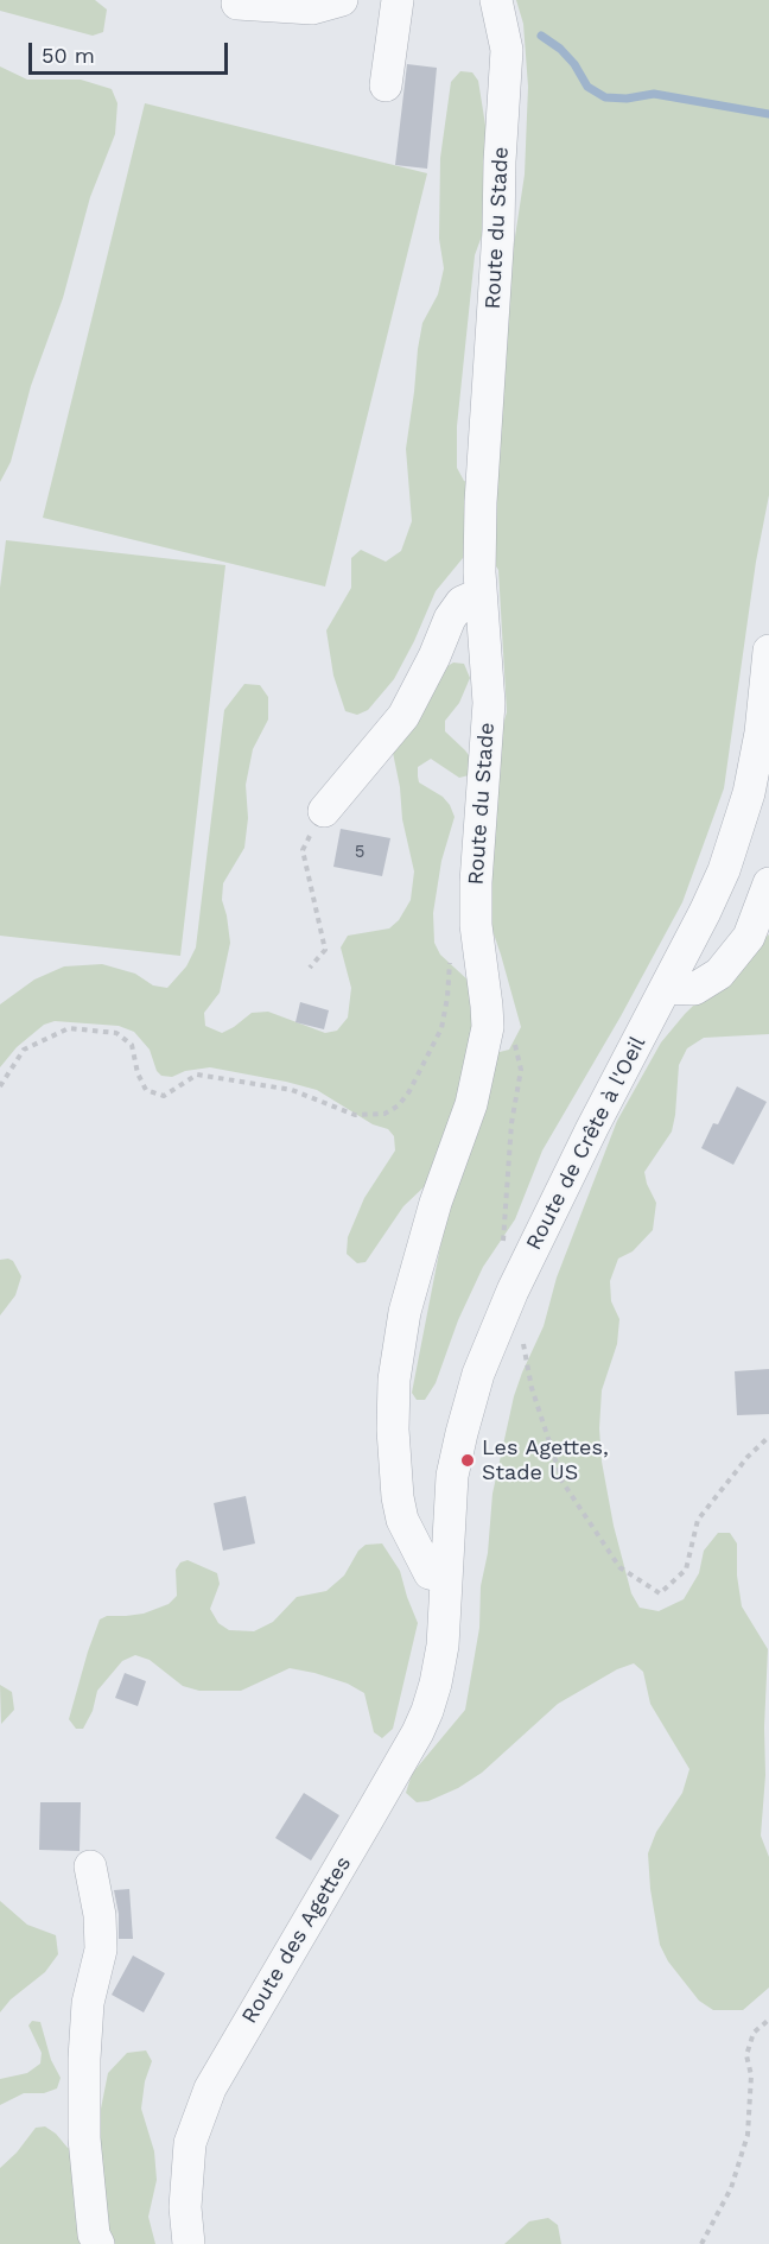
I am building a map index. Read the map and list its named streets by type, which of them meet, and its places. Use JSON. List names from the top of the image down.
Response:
{
  "streets": {
    "street": ["Route du Stade", "Route de Crête à l'Oeil", "Route des Agettes"]
  },
  "crossings": [
    ["Route du Stade", "Route de Crête à l'Oeil"],
    ["Route de Crête à l'Oeil", "Route des Agettes"]
  ],
  "places": ["Les Agettes, Stade US"],
  "house_numbers": ["5"],
  "scale_bar": "50 m"
}
